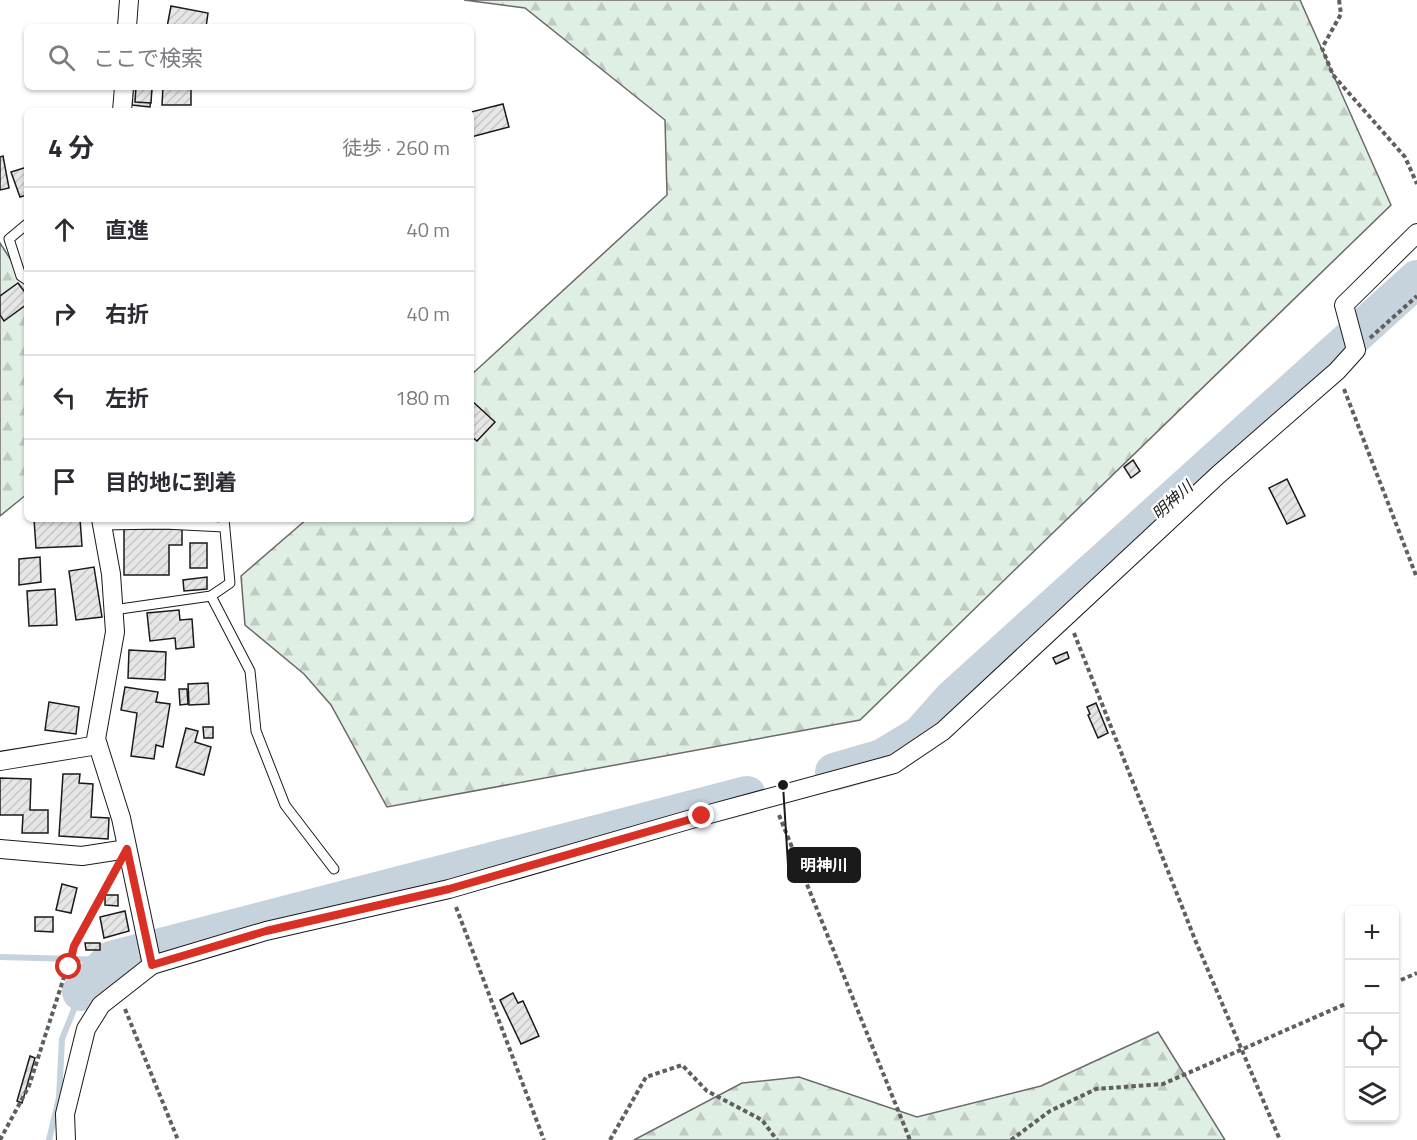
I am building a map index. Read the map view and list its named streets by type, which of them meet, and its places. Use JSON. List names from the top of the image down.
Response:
{
  "water": ["明神川"],
  "places": ["明神川"],
  "page": {
    "search": "ここで検索",
    "heading": ["4 分", "徒歩 · 260 m"],
    "list": [
      ["直進", "40 m"],
      ["右折", "40 m"],
      ["左折", "180 m"],
      "目的地に到着"
    ],
    "map_buttons": ["+", "−"]
  }
}
